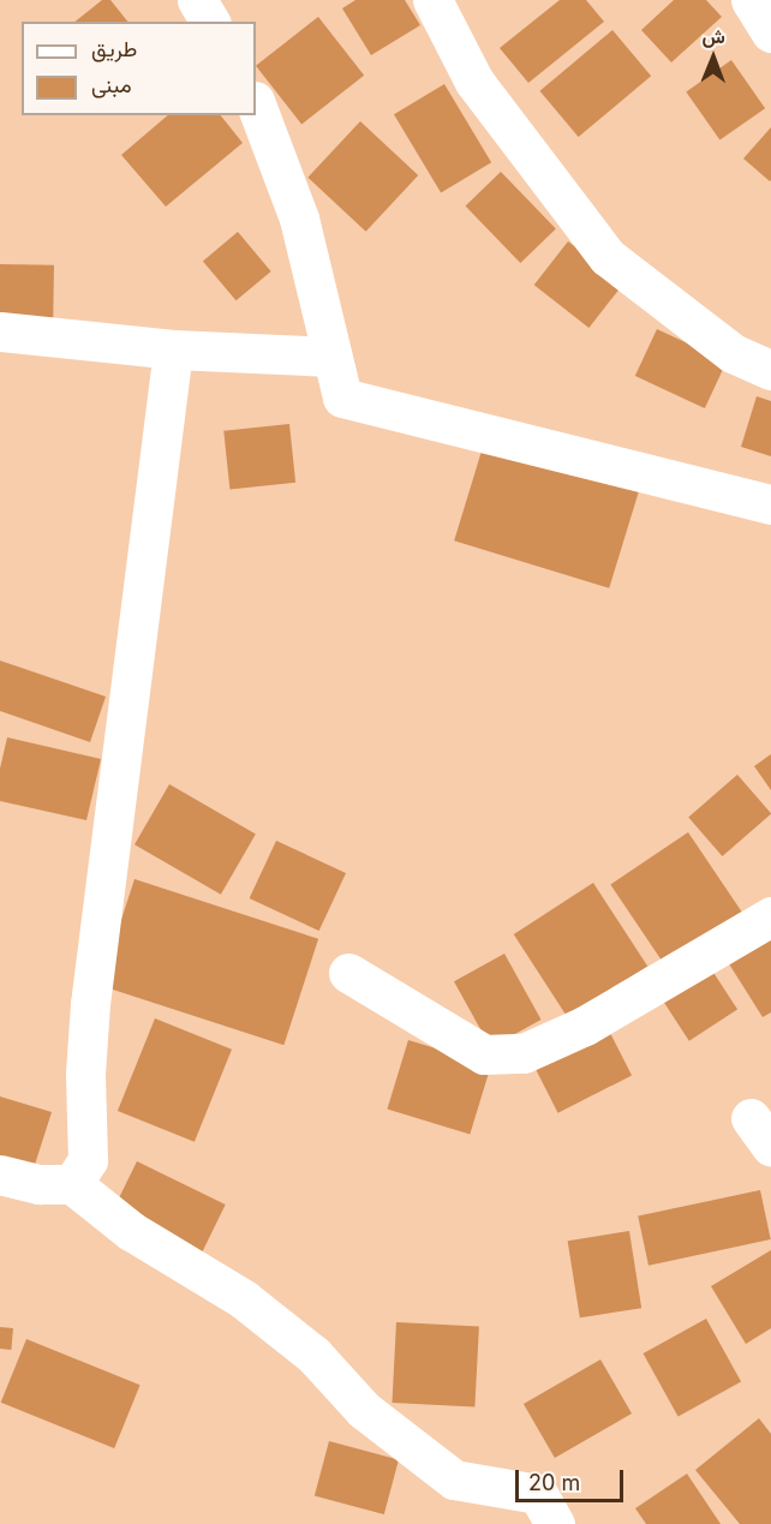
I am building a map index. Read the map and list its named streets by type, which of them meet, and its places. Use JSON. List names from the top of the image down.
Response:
{
  "legend": ["طريق", "مبنى"],
  "scale_bar": "20 m",
  "north": "top"
}
